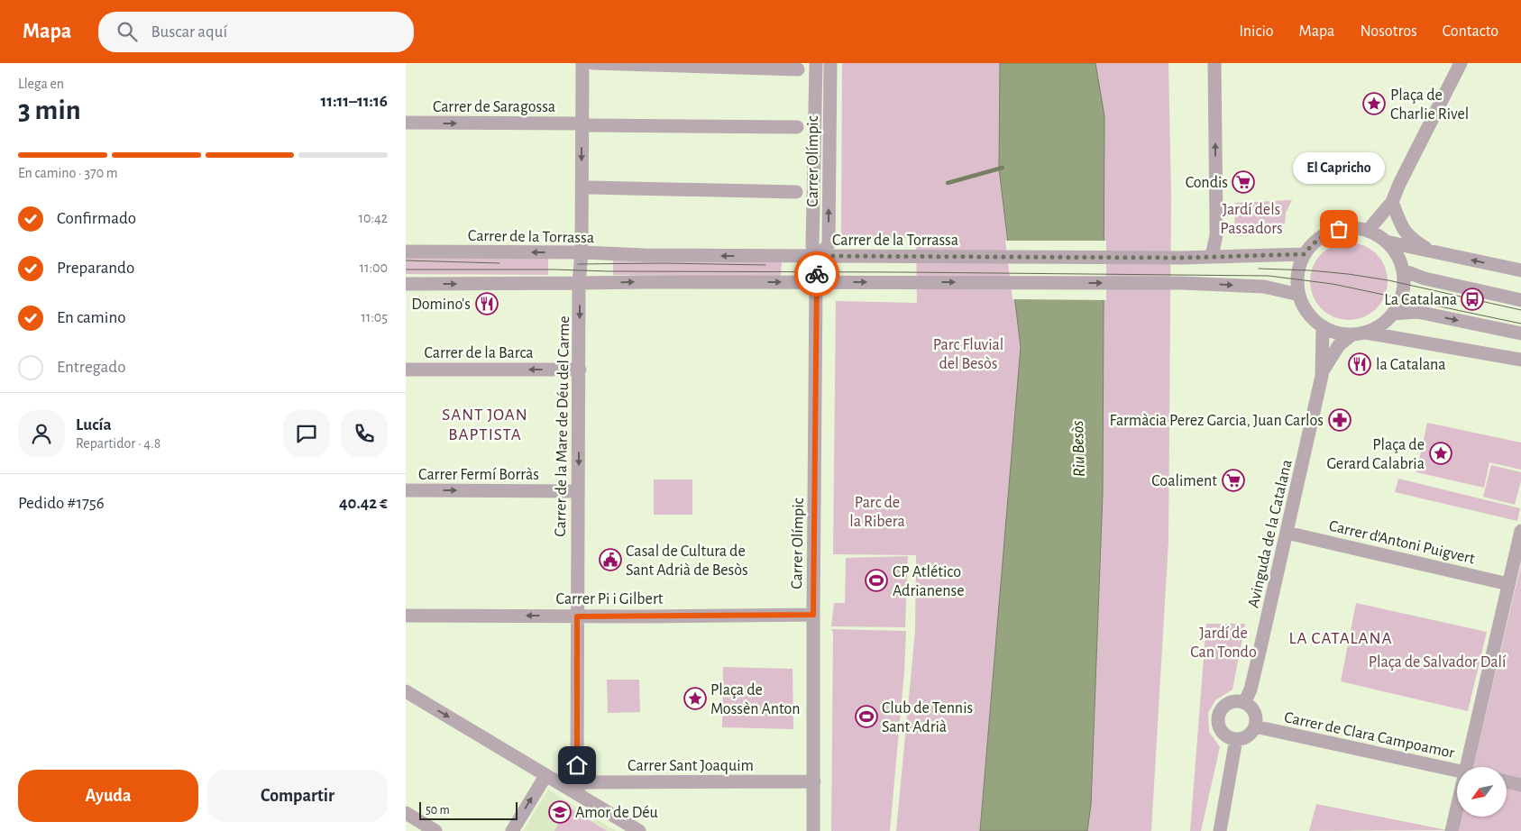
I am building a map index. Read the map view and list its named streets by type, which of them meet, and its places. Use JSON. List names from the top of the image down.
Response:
{
  "streets": {
    "street": [
      "Carrer de Saragossa",
      "Carrer Olímpic",
      "Carrer de la Torrassa",
      "Carrer de la Barca",
      "Carrer de la Mare de Déu del Carme",
      "Carrer Fermí Borràs",
      "Avinguda de la Catalana",
      "Carrer d'Antoni Puigvert",
      "Carrer Pi i Gilbert",
      "Carrer de Clara Campoamor",
      "Carrer Sant Joaquim"
    ]
  },
  "crossings": [
    ["Carrer de Saragossa", "Carrer de la Mare de Déu del Carme"],
    ["Carrer Olímpic", "Carrer de la Torrassa"],
    ["Carrer Olímpic", "Carrer Pi i Gilbert"],
    ["Carrer Olímpic", "Carrer Sant Joaquim"],
    ["Carrer de la Torrassa", "Carrer de la Mare de Déu del Carme"],
    ["Carrer de la Torrassa", "Avinguda de la Catalana"],
    ["Carrer de la Barca", "Carrer de la Mare de Déu del Carme"],
    ["Carrer de la Mare de Déu del Carme", "Carrer Fermí Borràs"],
    ["Carrer de la Mare de Déu del Carme", "Carrer Pi i Gilbert"],
    ["Carrer de la Mare de Déu del Carme", "Carrer Sant Joaquim"],
    ["Avinguda de la Catalana", "Carrer d'Antoni Puigvert"],
    ["Avinguda de la Catalana", "Carrer de Clara Campoamor"]
  ],
  "one_way": [
    "Carrer de Saragossa",
    "Carrer de la Mare de Déu del Carme",
    "Carrer Fermí Borràs",
    "Carrer Pi i Gilbert"
  ],
  "districts": ["SANT JOAN BAPTISTA", "LA CATALANA"],
  "water": ["Riu Besòs"],
  "parks": [
    "Jardí dels Passadors",
    "Parc Fluvial del Besòs",
    "Parc de la Ribera",
    "Jardí de Can Tondo",
    "Plaça de Salvador Dalí"
  ],
  "places": {
    "place": ["Plaça de Charlie Rivel", "Plaça de Gerard Calabria", "Plaça de Mossèn Anton"],
    "supermarket": ["Condis", "Coaliment"],
    "other": ["El Capricho"],
    "bus stop": ["La Catalana"],
    "restaurant": ["Domino's", "la Catalana"],
    "pharmacy": ["Farmàcia Perez Garcia, Juan Carlos"],
    "public building": ["Casal de Cultura de Sant Adrià de Besòs"],
    "sports": ["CP Atlético Adrianense", "Club de Tennis Sant Adrià"],
    "school or university": ["Amor de Déu"]
  },
  "scale_bar": "50 m",
  "north": "bottom left",
  "page": {
    "header": "Mapa",
    "search": "Buscar aquí",
    "nav": [
      "Inicio",
      "Mapa",
      "Nosotros",
      "Contacto"
    ],
    "heading": ["3 min", "Llega en", "11:11–11:16"],
    "panel": [
      "Lucía",
      "Repartidor · 4.8",
      "Pedido #1756",
      "40.42 €"
    ],
    "bar": "En camino · 370 m",
    "bubble": "El Capricho",
    "list": [
      ["Confirmado", "10:42"],
      ["Preparando", "11:00"],
      ["En camino", "11:05"],
      "Entregado"
    ],
    "buttons": ["Ayuda", "Compartir"],
    "scale": "50 m"
  }
}
